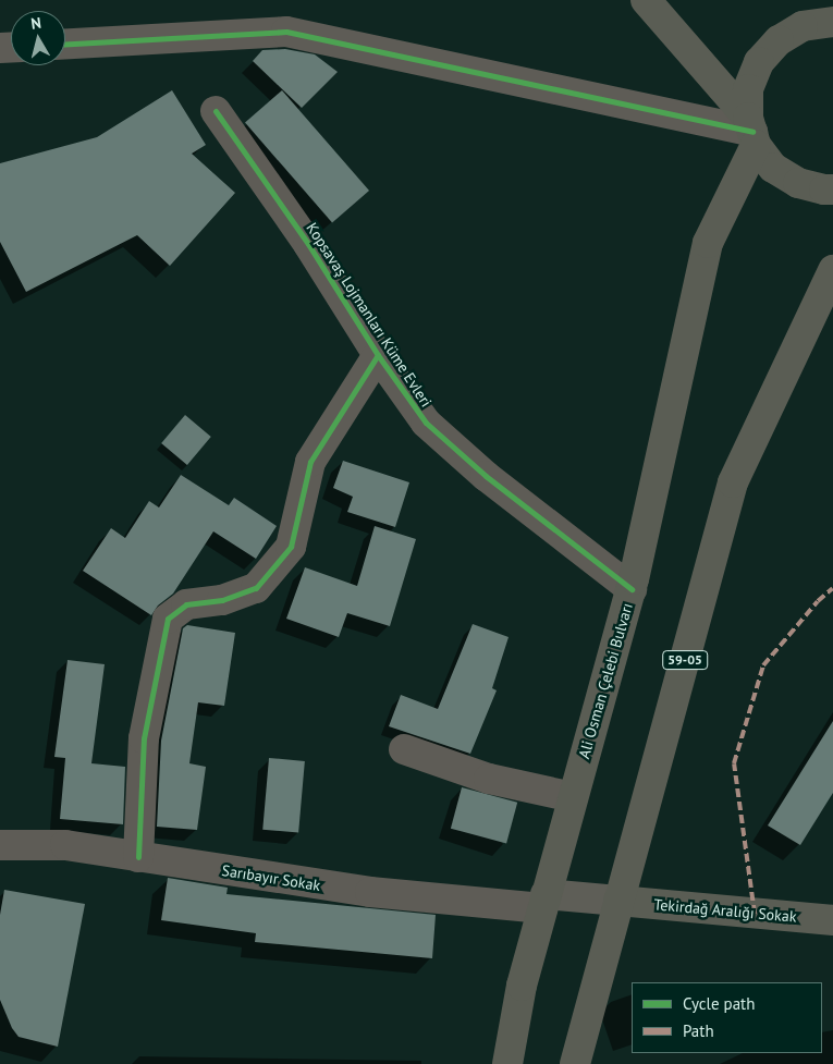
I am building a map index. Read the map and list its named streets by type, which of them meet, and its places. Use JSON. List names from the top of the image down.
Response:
{
  "streets": {
    "main road": ["59-05", "Ali Osman Çelebi Bulvarı", "Tekirdağ Aralığı Sokak"],
    "street": ["Kopsavaş Lojmanları Küme Evleri", "Sarıbayır Sokak"]
  },
  "crossings": [
    ["Kopsavaş Lojmanları Küme Evleri", "Ali Osman Çelebi Bulvarı"],
    ["59-05", "Tekirdağ Aralığı Sokak"],
    ["Ali Osman Çelebi Bulvarı", "Sarıbayır Sokak"]
  ],
  "legend": ["Cycle path", "Path"],
  "north": "top"
}
